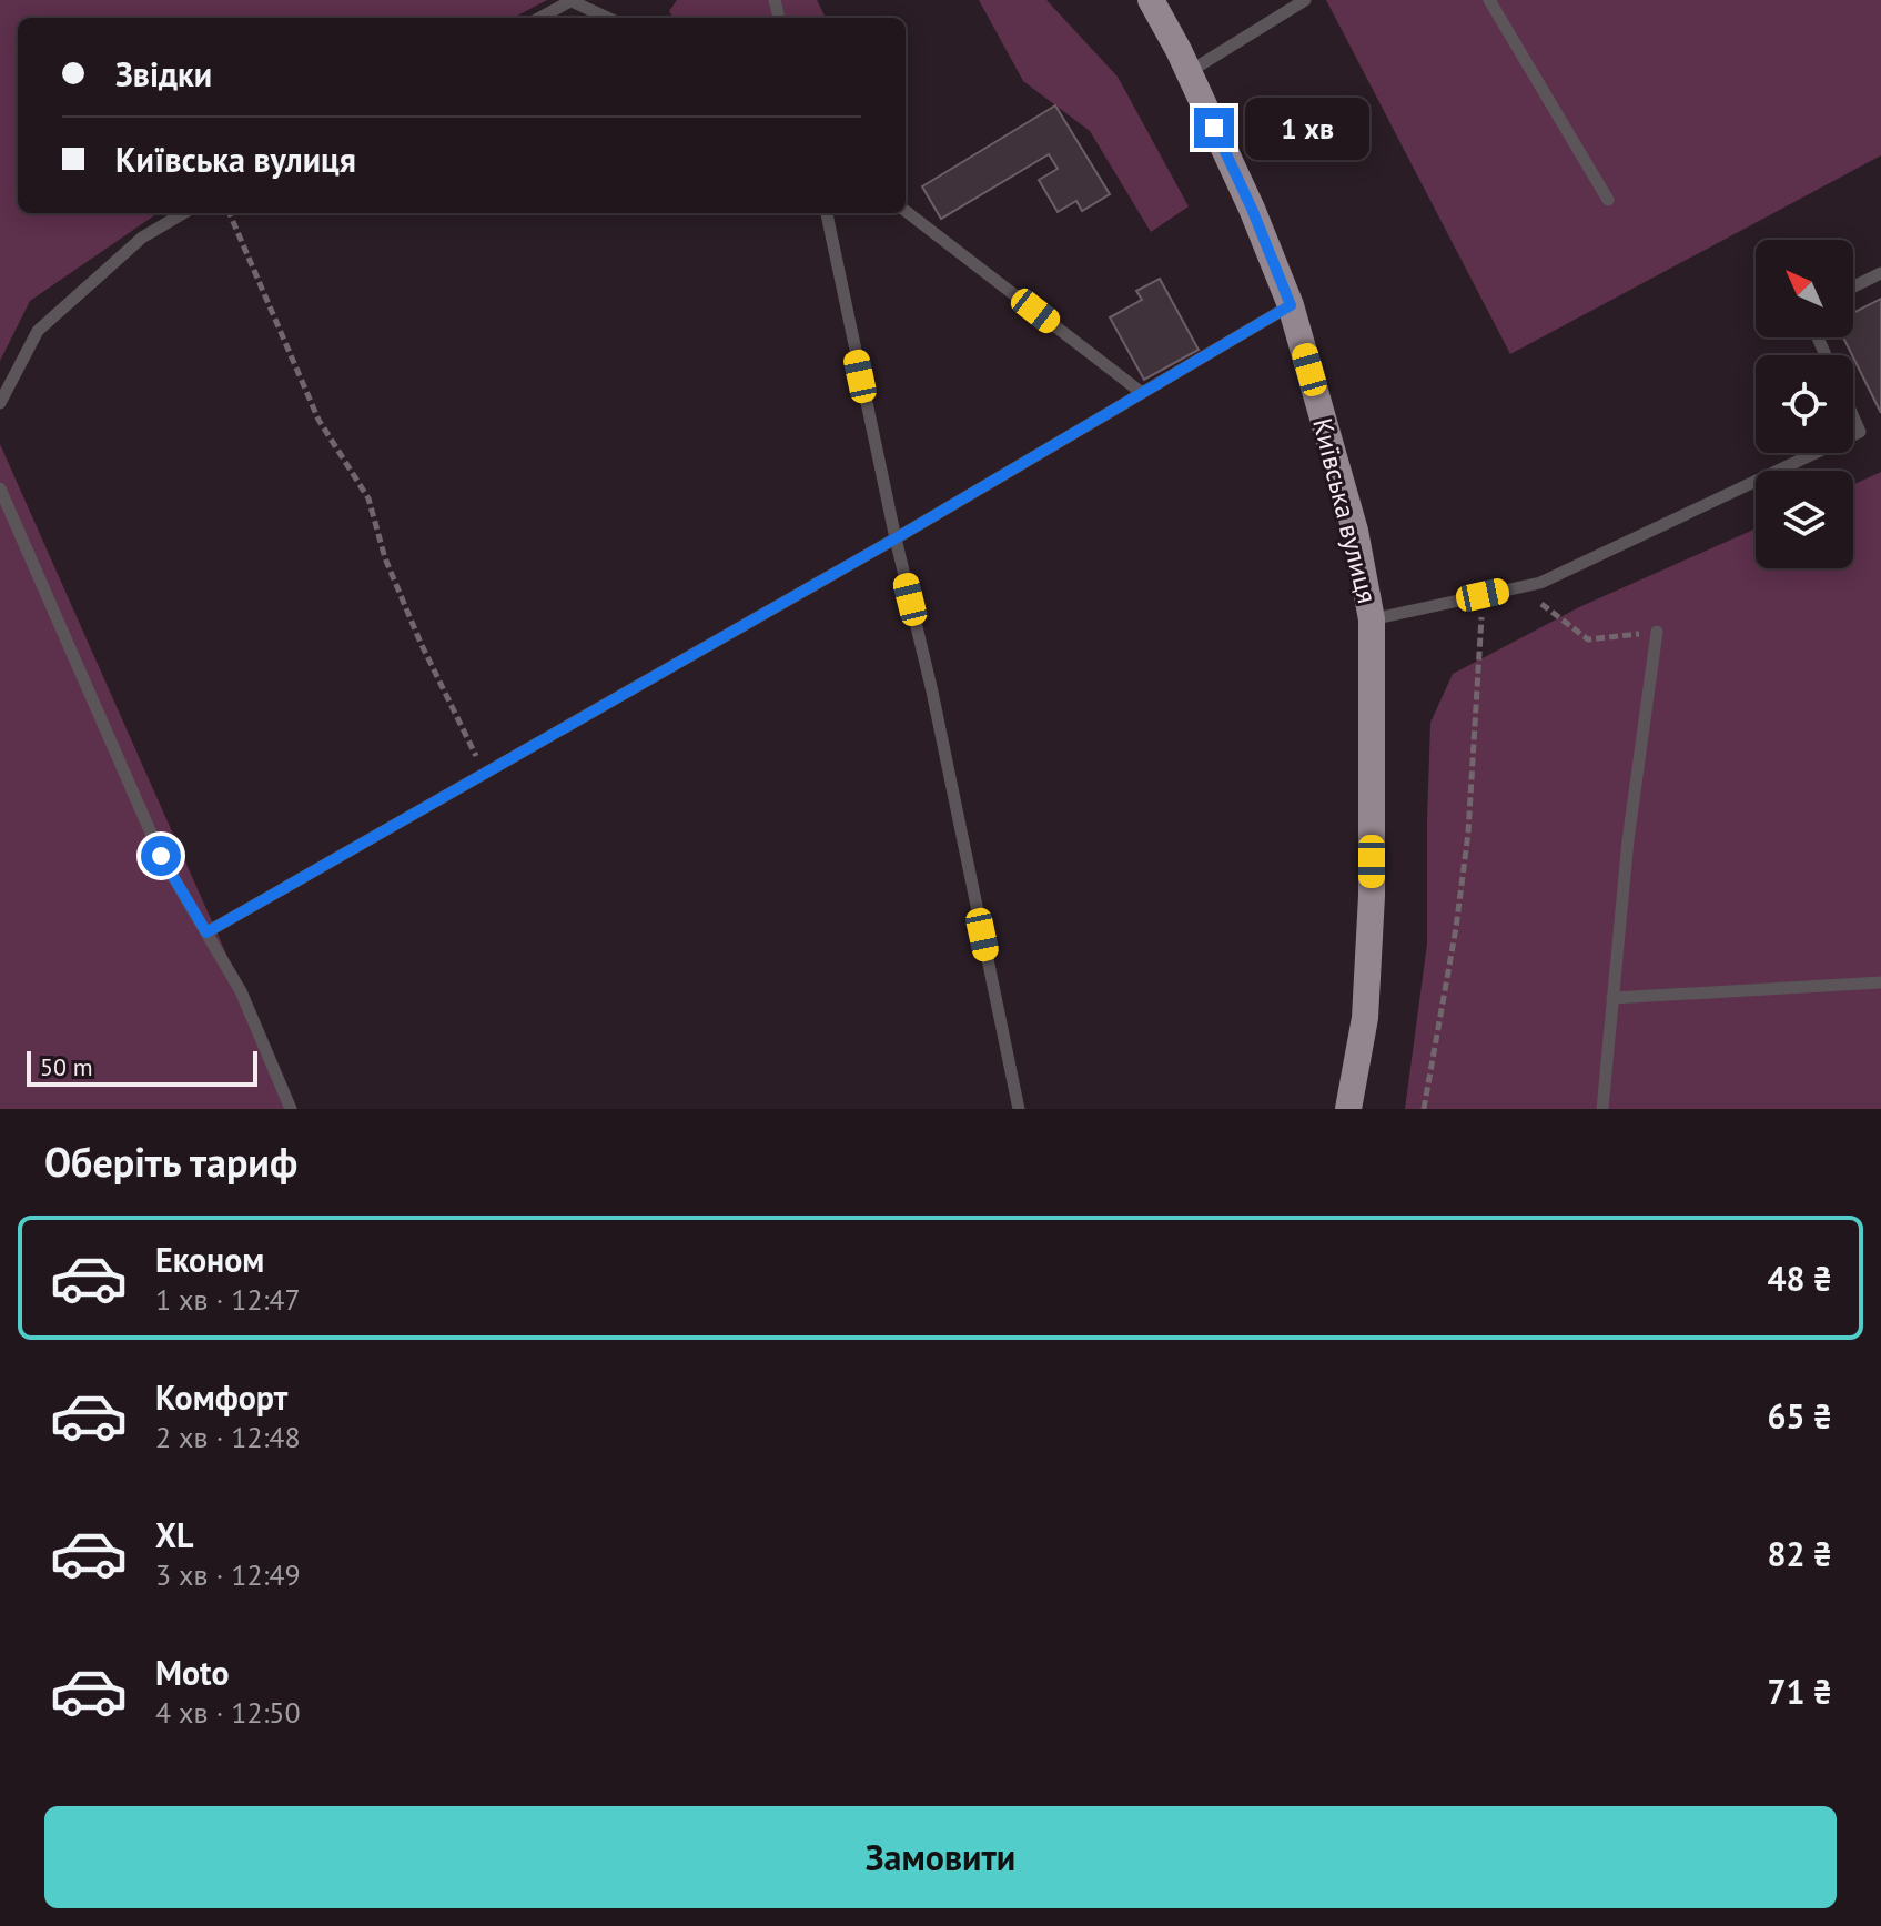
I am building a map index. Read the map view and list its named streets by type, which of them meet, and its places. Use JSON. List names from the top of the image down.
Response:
{
  "streets": {
    "main road": ["Київська вулиця"]
  },
  "scale_bar": "50 m",
  "north": "top left",
  "page": {
    "banner": ["Звідки", "Київська вулиця"],
    "bubble": "1 хв",
    "scale": "50 m",
    "heading": "Оберіть тариф",
    "list": [
      {
        "name": "Економ",
        "note": "1 хв · 12:47",
        "value": "48 ₴"
      },
      {
        "name": "Комфорт",
        "note": "2 хв · 12:48",
        "value": "65 ₴"
      },
      {
        "name": "XL",
        "note": "3 хв · 12:49",
        "value": "82 ₴"
      },
      {
        "name": "Moto",
        "note": "4 хв · 12:50",
        "value": "71 ₴"
      }
    ],
    "buttons": "Замовити"
  }
}
